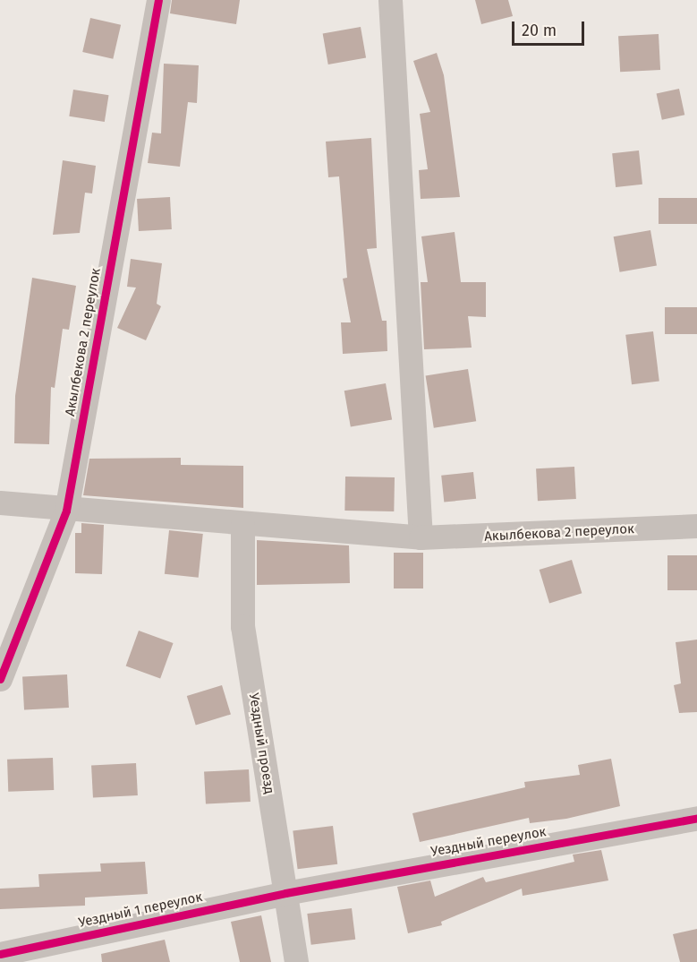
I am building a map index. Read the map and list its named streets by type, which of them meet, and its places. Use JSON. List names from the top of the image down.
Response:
{
  "streets": {
    "street": [
      "Акылбекова 2 переулок",
      "Уездный проезд",
      "Уездный переулок",
      "Уездный 1 переулок"
    ]
  },
  "crossings": [
    ["Акылбекова 2 переулок", "Уездный проезд"],
    ["Уездный проезд", "Уездный переулок"],
    ["Уездный проезд", "Уездный 1 переулок"],
    ["Уездный переулок", "Уездный 1 переулок"]
  ],
  "scale_bar": "20 m"
}
